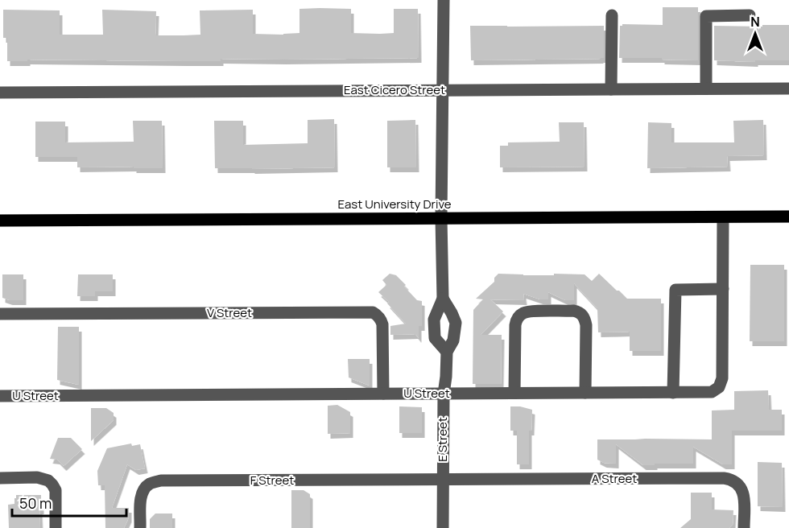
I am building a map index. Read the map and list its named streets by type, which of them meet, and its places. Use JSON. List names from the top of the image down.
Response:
{
  "streets": {
    "main road": ["East University Drive"],
    "street": [
      "East Cicero Street",
      "V Street",
      "U Street",
      "E Street",
      "A Street",
      "F Street"
    ]
  },
  "crossings": [
    ["East Cicero Street", "E Street"],
    ["East University Drive", "U Street"],
    ["East University Drive", "E Street"],
    ["V Street", "U Street"],
    ["U Street", "E Street"],
    ["E Street", "A Street"],
    ["E Street", "F Street"],
    ["A Street", "F Street"]
  ],
  "scale_bar": "50 m",
  "north": "top"
}
